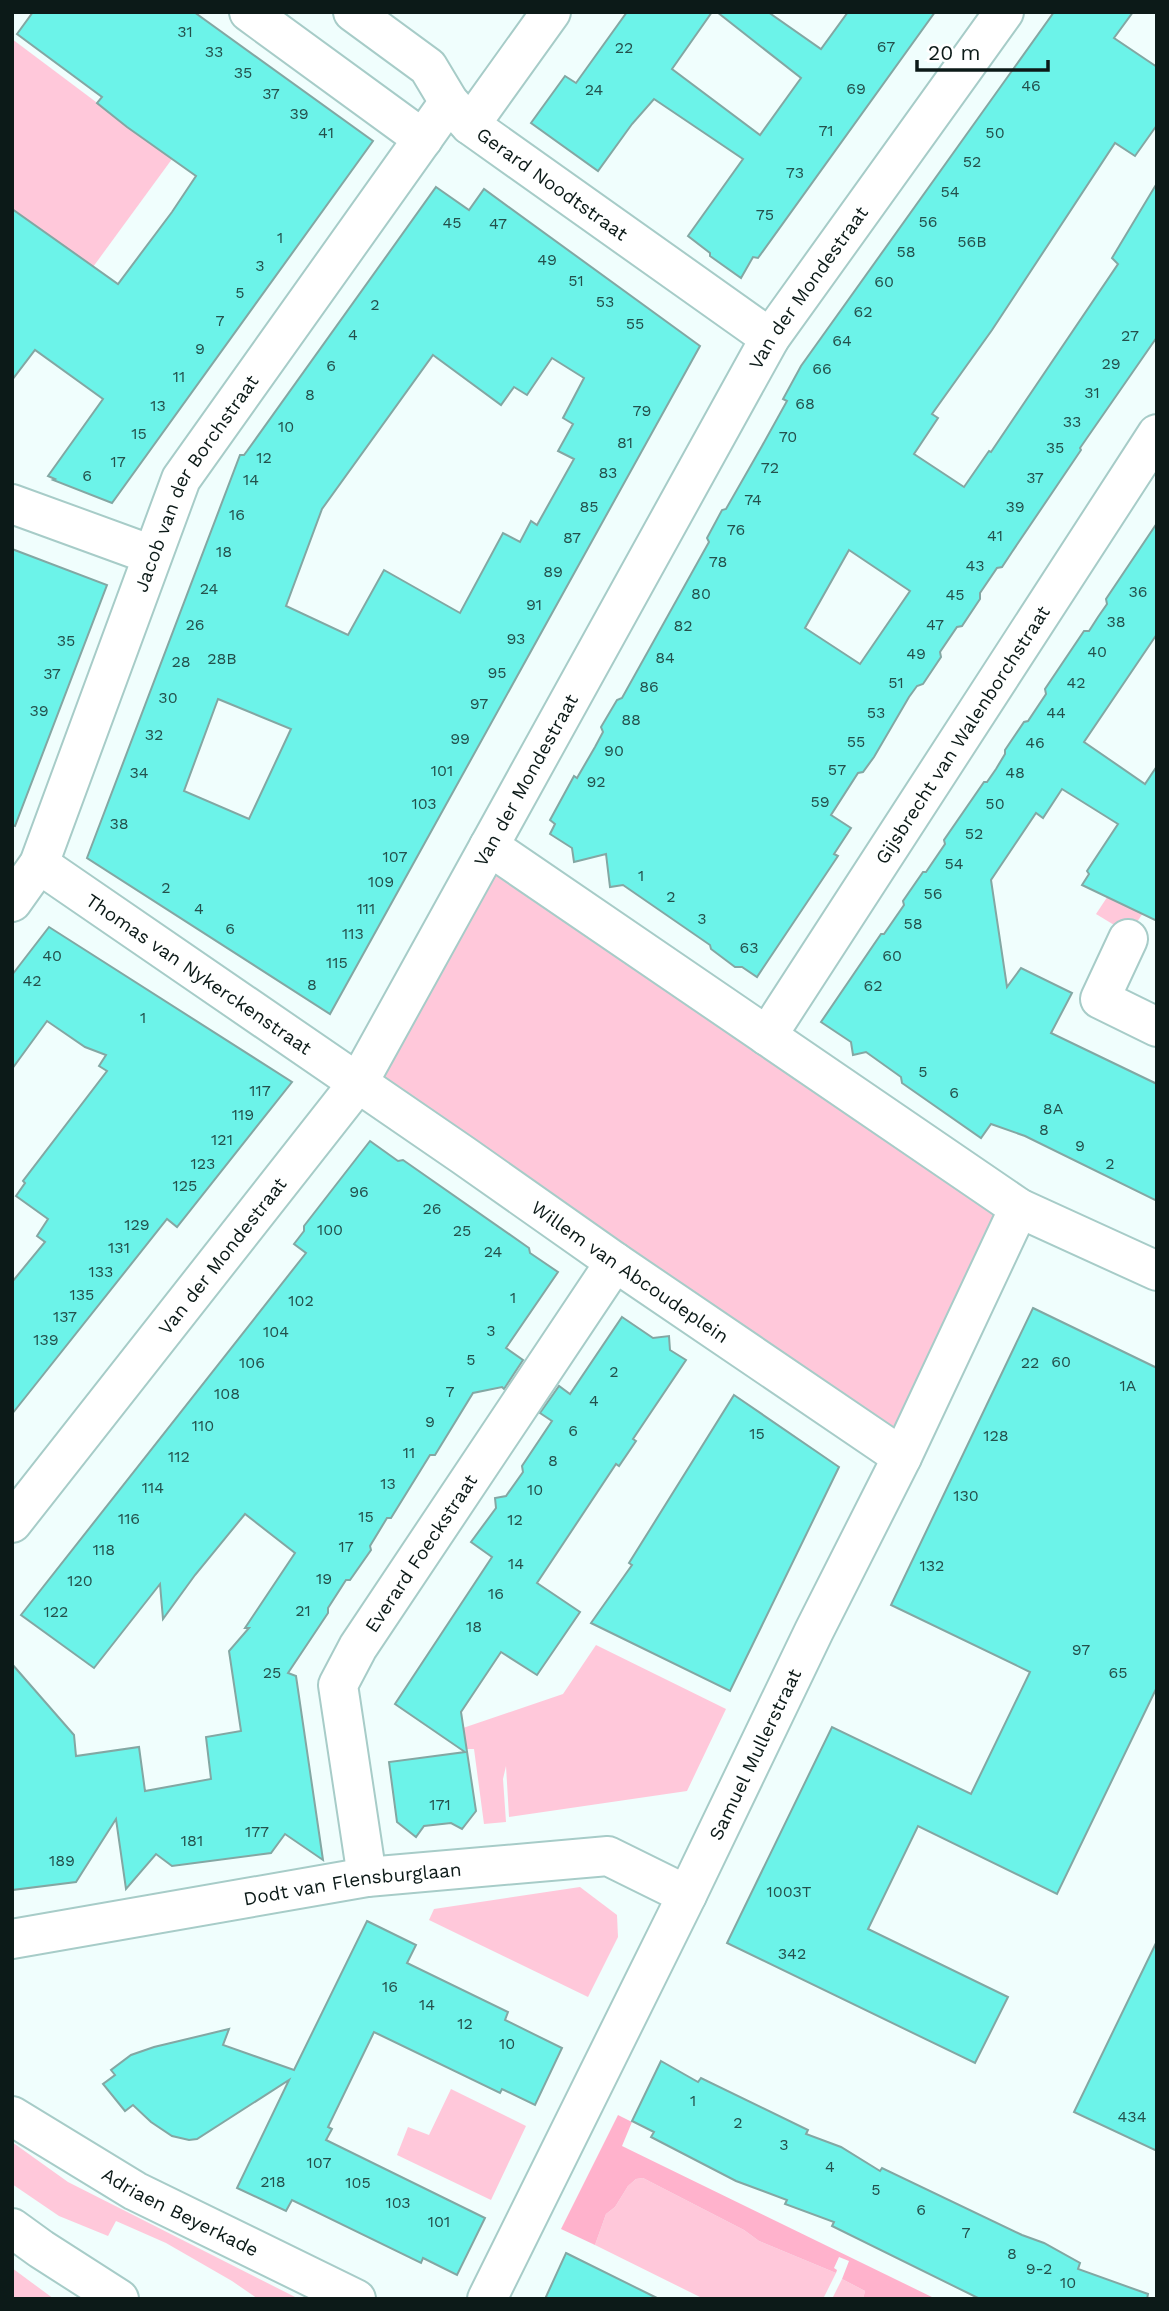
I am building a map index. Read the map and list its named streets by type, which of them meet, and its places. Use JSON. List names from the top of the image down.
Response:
{
  "streets": {
    "street": [
      "Gerard Noodtstraat",
      "Van der Mondestraat",
      "Jacob van der Borchstraat",
      "Gijsbrecht van Walenborchstraat",
      "Thomas van Nykerckenstraat",
      "Willem van Abcoudeplein",
      "Everard Foeckstraat",
      "Samuel Mullerstraat",
      "Dodt van Flensburglaan",
      "Adriaen Beyerkade"
    ]
  },
  "crossings": [
    ["Gerard Noodtstraat", "Van der Mondestraat"],
    ["Gerard Noodtstraat", "Jacob van der Borchstraat"],
    ["Van der Mondestraat", "Thomas van Nykerckenstraat"],
    ["Van der Mondestraat", "Willem van Abcoudeplein"],
    ["Jacob van der Borchstraat", "Thomas van Nykerckenstraat"],
    ["Thomas van Nykerckenstraat", "Willem van Abcoudeplein"],
    ["Willem van Abcoudeplein", "Everard Foeckstraat"],
    ["Willem van Abcoudeplein", "Samuel Mullerstraat"],
    ["Everard Foeckstraat", "Dodt van Flensburglaan"],
    ["Samuel Mullerstraat", "Dodt van Flensburglaan"]
  ],
  "house_numbers": [
    "31",
    "67",
    "22",
    "33",
    "35",
    "46",
    "69",
    "24",
    "37",
    "39",
    "71",
    "41",
    "50",
    "52",
    "73",
    "54",
    "75",
    "56",
    "45",
    "47",
    "1",
    "56B",
    "58",
    "49",
    "3",
    "51",
    "60",
    "5",
    "53",
    "2",
    "62",
    "7",
    "55",
    "4",
    "27",
    "64",
    "9",
    "29",
    "6",
    "66",
    "11",
    "31",
    "8",
    "68",
    "13",
    "79",
    "33",
    "10",
    "15",
    "70",
    "81",
    "35",
    "12",
    "17",
    "72",
    "83",
    "6",
    "37",
    "14",
    "74",
    "85",
    "39",
    "16",
    "76",
    "41",
    "87",
    "18",
    "78",
    "43",
    "89",
    "24",
    "36",
    "80",
    "45",
    "91",
    "38",
    "26",
    "47",
    "82",
    "93",
    "35",
    "40",
    "49",
    "84",
    "28B",
    "28",
    "95",
    "37",
    "51",
    "42",
    "86",
    "30",
    "97",
    "39",
    "53",
    "44",
    "88",
    "32",
    "99",
    "55",
    "46",
    "90",
    "57",
    "101",
    "34",
    "48",
    "92",
    "59",
    "103",
    "50",
    "38",
    "52",
    "107",
    "54",
    "1",
    "109",
    "2",
    "56",
    "2",
    "4",
    "111",
    "3",
    "58",
    "6",
    "113",
    "63",
    "40",
    "60",
    "115",
    "42",
    "8",
    "62",
    "1",
    "5",
    "117",
    "6",
    "8A",
    "119",
    "8",
    "121",
    "9",
    "123",
    "2",
    "125",
    "96",
    "26",
    "129",
    "100",
    "25",
    "131",
    "24",
    "133",
    "135",
    "1",
    "102",
    "137",
    "3",
    "104",
    "139",
    "5",
    "60",
    "106",
    "22",
    "2",
    "1A",
    "7",
    "108",
    "4",
    "9",
    "110",
    "6",
    "15",
    "128",
    "11",
    "112",
    "8",
    "13",
    "114",
    "10",
    "130",
    "15",
    "116",
    "12",
    "17",
    "118",
    "14",
    "132",
    "19",
    "120",
    "16",
    "21",
    "122",
    "18",
    "97",
    "25",
    "65",
    "171",
    "177",
    "181",
    "189",
    "1003T",
    "342",
    "16",
    "14",
    "12",
    "10",
    "1",
    "434",
    "2",
    "3",
    "107",
    "4",
    "218",
    "105",
    "5",
    "103",
    "6",
    "101",
    "7",
    "8",
    "9-2",
    "10"
  ],
  "scale_bar": "20 m"
}
